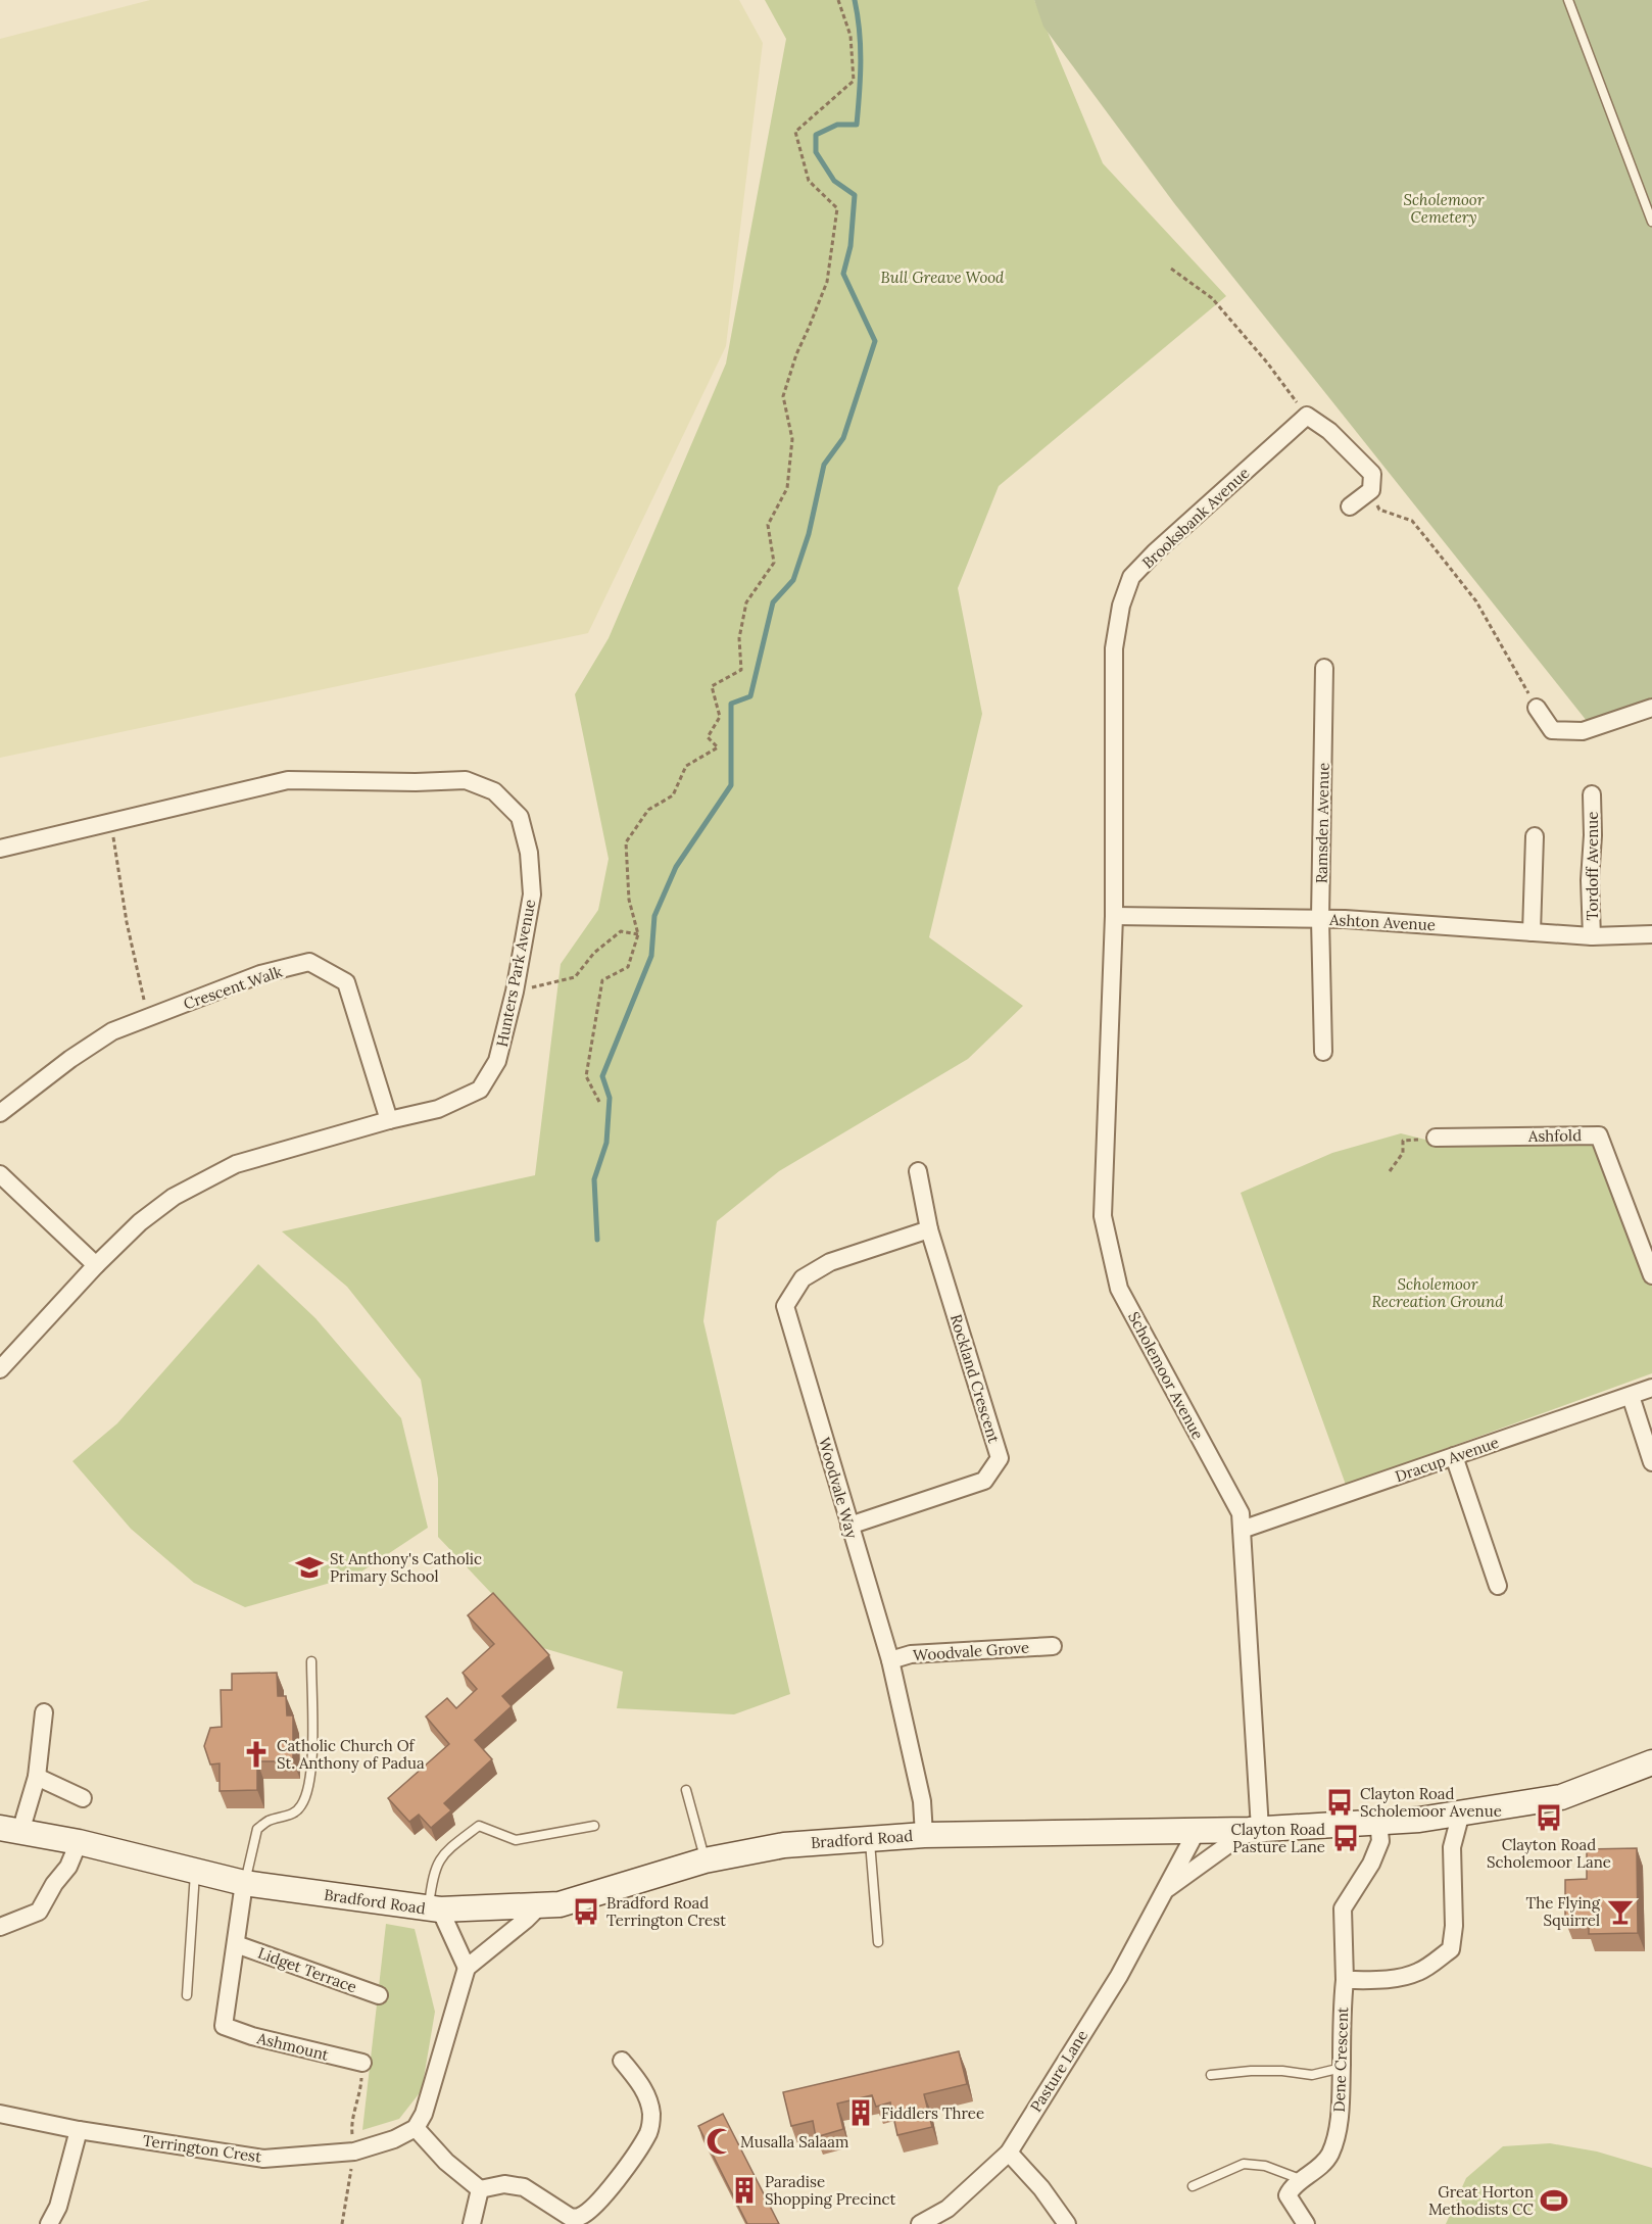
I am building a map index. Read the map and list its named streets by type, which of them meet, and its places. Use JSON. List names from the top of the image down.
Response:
{
  "streets": {
    "street": [
      "Brooksbank Avenue",
      "Ramsden Avenue",
      "Tordoff Avenue",
      "Ashton Avenue",
      "Hunters Park Avenue",
      "Crescent Walk",
      "Ashfold",
      "Scholemoor Avenue",
      "Rockland Crescent",
      "Dracup Avenue",
      "Woodvale Way",
      "Woodvale Grove",
      "Bradford Road",
      "Lidget Terrace",
      "Ashmount",
      "Dene Crescent",
      "Pasture Lane",
      "Terrington Crest"
    ]
  },
  "crossings": [
    ["Brooksbank Avenue", "Ashton Avenue"],
    ["Brooksbank Avenue", "Scholemoor Avenue"],
    ["Ramsden Avenue", "Ashton Avenue"],
    ["Tordoff Avenue", "Ashton Avenue"],
    ["Ashton Avenue", "Scholemoor Avenue"],
    ["Hunters Park Avenue", "Crescent Walk"],
    ["Scholemoor Avenue", "Dracup Avenue"],
    ["Scholemoor Avenue", "Bradford Road"],
    ["Scholemoor Avenue", "Pasture Lane"],
    ["Rockland Crescent", "Woodvale Way"],
    ["Woodvale Way", "Woodvale Grove"],
    ["Woodvale Way", "Bradford Road"],
    ["Bradford Road", "Lidget Terrace"],
    ["Bradford Road", "Dene Crescent"],
    ["Bradford Road", "Pasture Lane"],
    ["Lidget Terrace", "Ashmount"]
  ],
  "parks": ["Scholemoor Cemetery", "Bull Greave Wood", "Scholemoor Recreation Ground"],
  "places": {
    "school or university": ["St Anthony's Catholic Primary School"],
    "church": ["Catholic Church Of St. Anthony of Padua"],
    "bus stop": [
      "Clayton Road Scholemoor Avenue",
      "Clayton Road Scholemoor Lane",
      "Clayton Road Pasture Lane",
      "Bradford Road Terrington Crest"
    ],
    "bar": ["The Flying Squirrel"],
    "building": ["Fiddlers Three", "Paradise Shopping Precinct"],
    "mosque": ["Musalla Salaam"],
    "sports": ["Great Horton Methodists CC"]
  }
}
